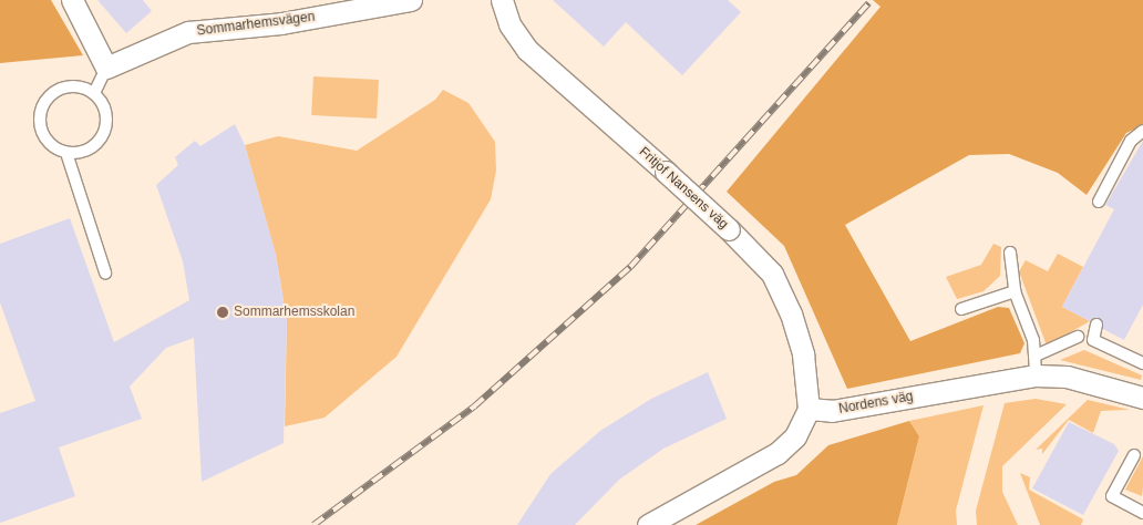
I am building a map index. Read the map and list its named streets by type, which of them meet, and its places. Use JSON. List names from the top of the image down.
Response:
{
  "streets": {
    "street": ["Sommarhemsvägen", "Fritjof Nansens väg", "Nordens väg"]
  },
  "crossings": [
    ["Fritjof Nansens väg", "Nordens väg"]
  ],
  "places": ["Sommarhemsskolan"]
}
